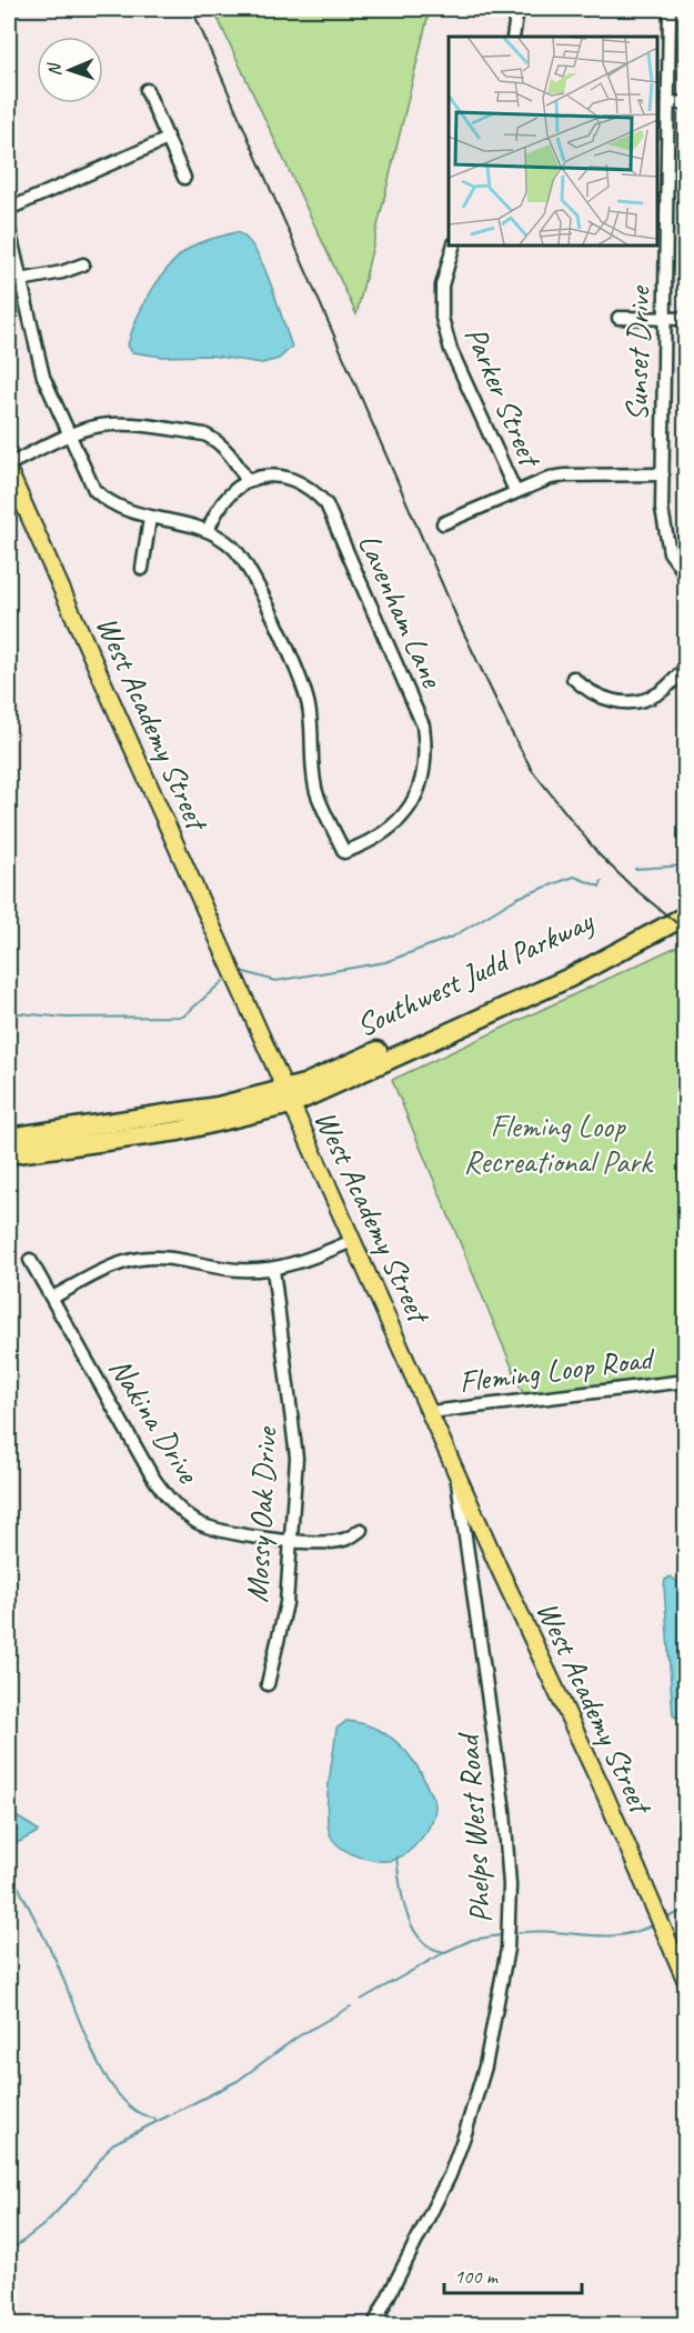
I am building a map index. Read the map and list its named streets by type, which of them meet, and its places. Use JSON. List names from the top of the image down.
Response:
{
  "streets": {
    "highway": ["Southwest Judd Parkway"],
    "main road": ["West Academy Street"],
    "street": [
      "Sunset Drive",
      "Parker Street",
      "Lavenham Lane",
      "Fleming Loop Road",
      "Nakina Drive",
      "Mossy Oak Drive",
      "Phelps West Road"
    ]
  },
  "crossings": [
    ["West Academy Street", "Southwest Judd Parkway"],
    ["West Academy Street", "Fleming Loop Road"],
    ["West Academy Street", "Phelps West Road"],
    ["Nakina Drive", "Mossy Oak Drive"]
  ],
  "parks": ["Fleming Loop Recreational Park"],
  "scale_bar": "100 m",
  "north": "left"
}
